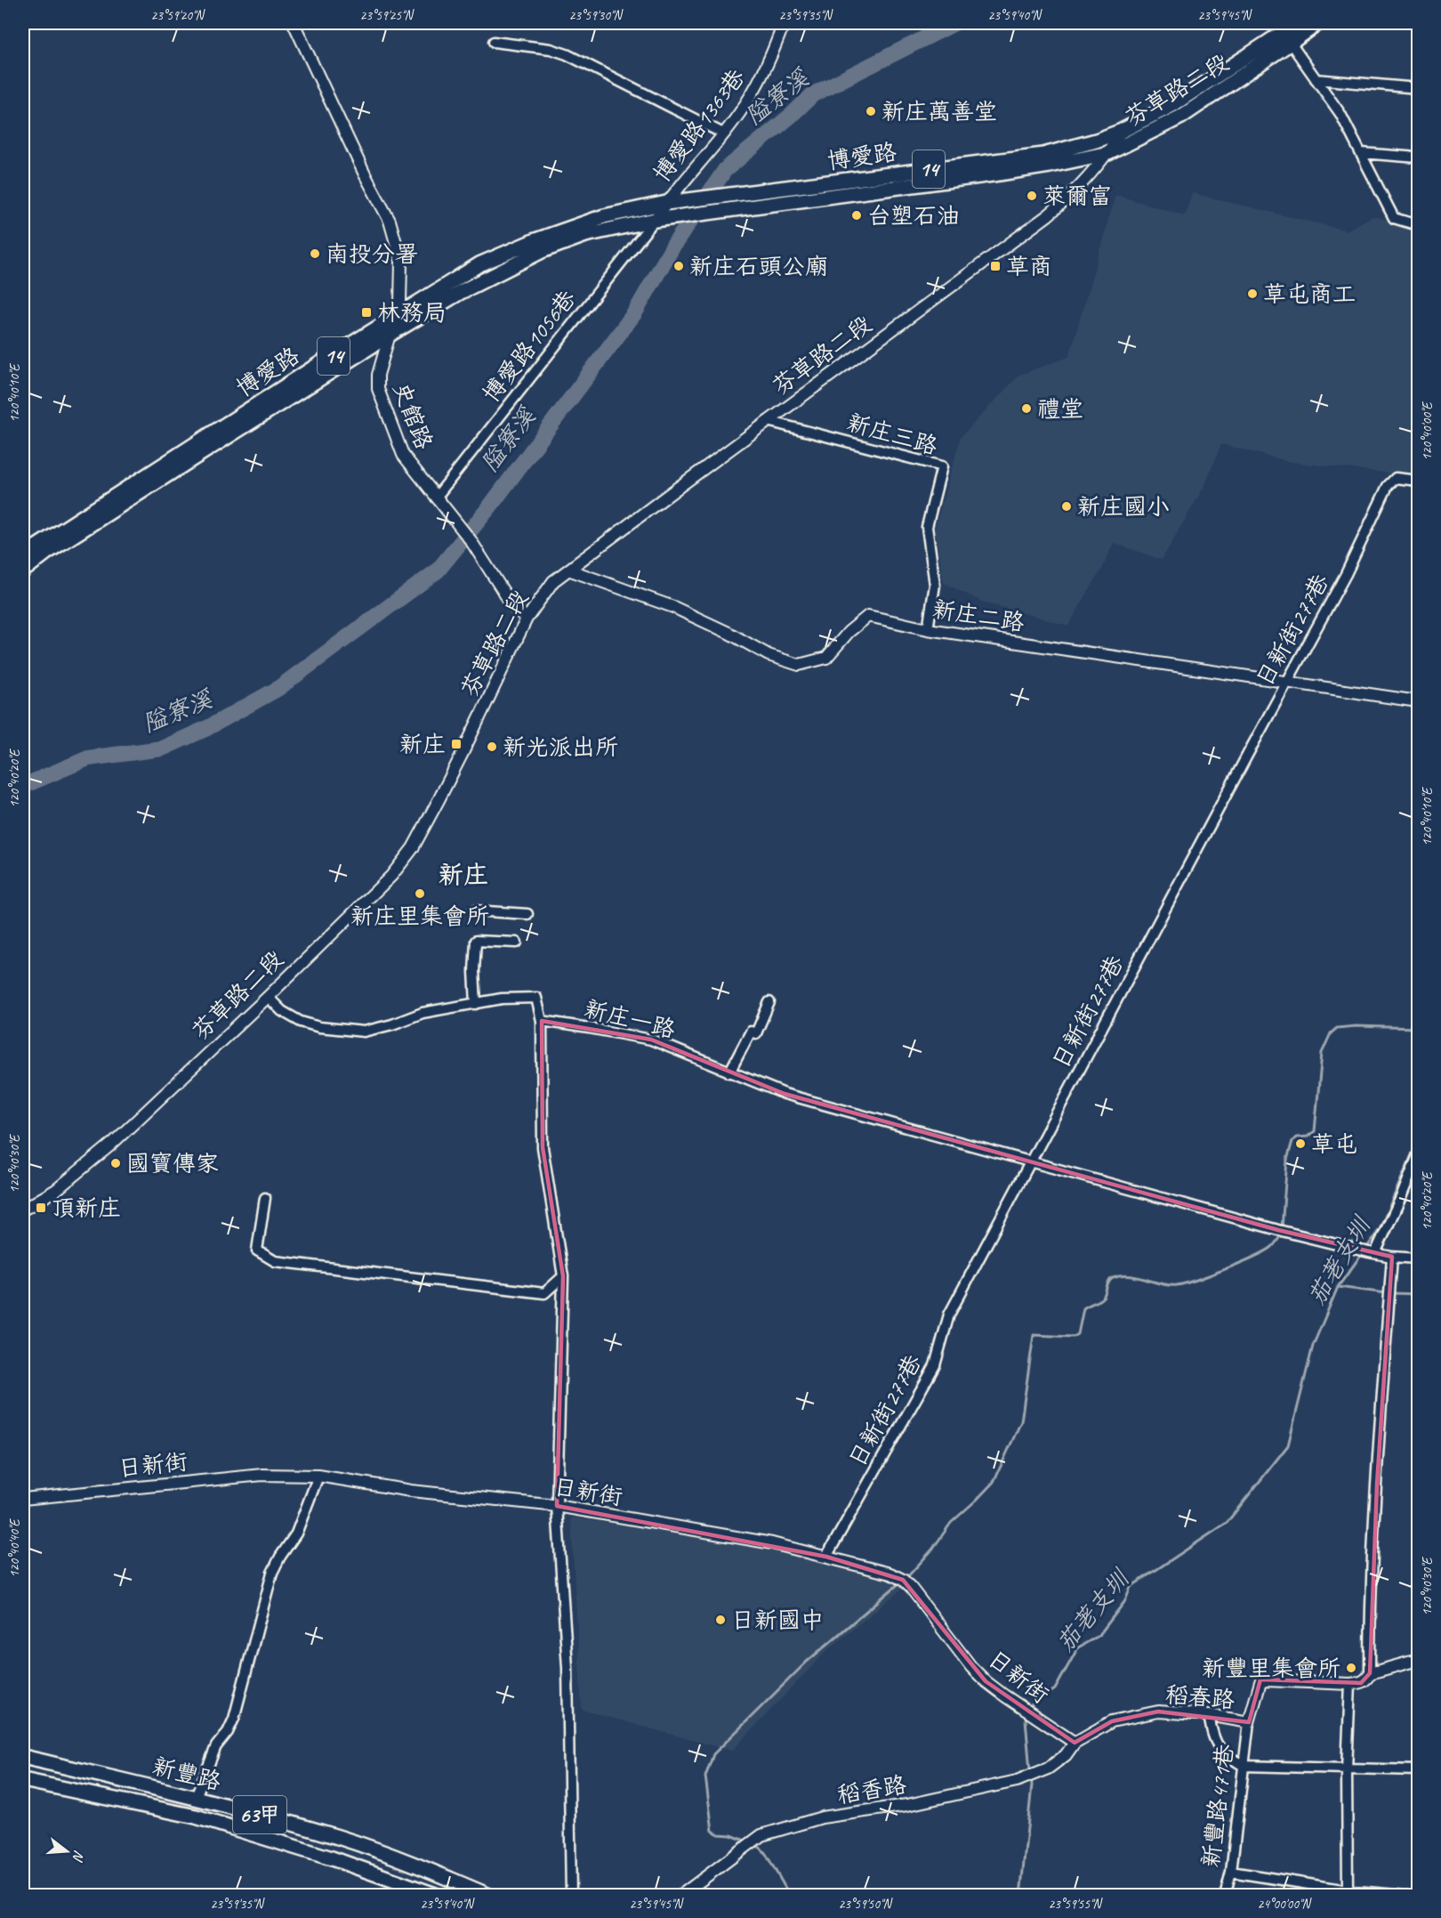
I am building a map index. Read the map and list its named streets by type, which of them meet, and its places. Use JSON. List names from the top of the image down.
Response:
{
  "streets": {
    "main road": [
      "芬草路二段",
      "博愛路",
      "14",
      "新豐路",
      "63甲"
    ],
    "street": [
      "博愛路1363巷",
      "博愛路1056巷",
      "史館路",
      "新庄三路",
      "新庄二路",
      "日新街277巷",
      "新庄一路",
      "日新街",
      "稻春路",
      "稻香路",
      "新豐路471巷"
    ]
  },
  "crossings": [
    ["芬草路二段", "博愛路"],
    ["芬草路二段", "史館路"],
    ["芬草路二段", "新庄三路"],
    ["芬草路二段", "新庄二路"],
    ["博愛路1363巷", "博愛路"],
    ["博愛路1363巷", "博愛路1056巷"],
    ["博愛路", "博愛路1056巷"],
    ["博愛路", "史館路"],
    ["博愛路1056巷", "史館路"],
    ["新庄三路", "新庄二路"],
    ["新庄二路", "日新街277巷"],
    ["日新街277巷", "新庄一路"],
    ["日新街277巷", "日新街"],
    ["日新街", "稻春路"],
    ["日新街", "稻香路"],
    ["稻春路", "稻香路"],
    ["稻春路", "新豐路471巷"]
  ],
  "districts": ["新庄"],
  "water": ["隘寮溪", "茄荖支圳"],
  "places": {
    "other": [
      "新庄萬善堂",
      "萊爾富",
      "台塑石油",
      "南投分署",
      "新庄石頭公廟",
      "草屯商工",
      "禮堂",
      "新庄國小",
      "新光派出所",
      "新庄里集會所",
      "草屯",
      "國寶傳家",
      "日新國中",
      "新豐里集會所"
    ],
    "transit": [
      "草商",
      "林務局",
      "新庄",
      "頂新庄"
    ]
  },
  "north": "right",
  "coordinates": [
    "23°59'20\"N",
    "23°59'25\"N",
    "23°59'30\"N",
    "23°59'35\"N",
    "23°59'40\"N",
    "23°59'45\"N",
    "120°40'10\"E",
    "120°40'00\"E",
    "120°40'20\"E",
    "120°40'30\"E",
    "120°40'40\"E",
    "23°59'50\"N",
    "23°59'55\"N",
    "24°00'00\"N"
  ]
}
